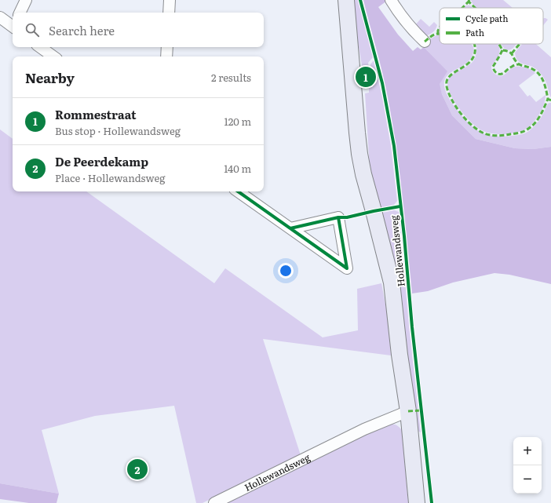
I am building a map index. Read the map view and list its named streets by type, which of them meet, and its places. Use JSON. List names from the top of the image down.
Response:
{
  "streets": {
    "main road": ["Hollewandsweg"]
  },
  "legend": ["Cycle path", "Path"],
  "page": {
    "search": "Search here",
    "heading": ["Nearby", "2 results"],
    "pins": ["1", "2"],
    "list": [
      {
        "mark": "1",
        "name": "Rommestraat",
        "note": "Bus stop · Hollewandsweg",
        "value": "120 m"
      },
      {
        "mark": "2",
        "name": "De Peerdekamp",
        "note": "Place · Hollewandsweg",
        "value": "140 m"
      }
    ],
    "map_buttons": ["+", "−"]
  }
}
